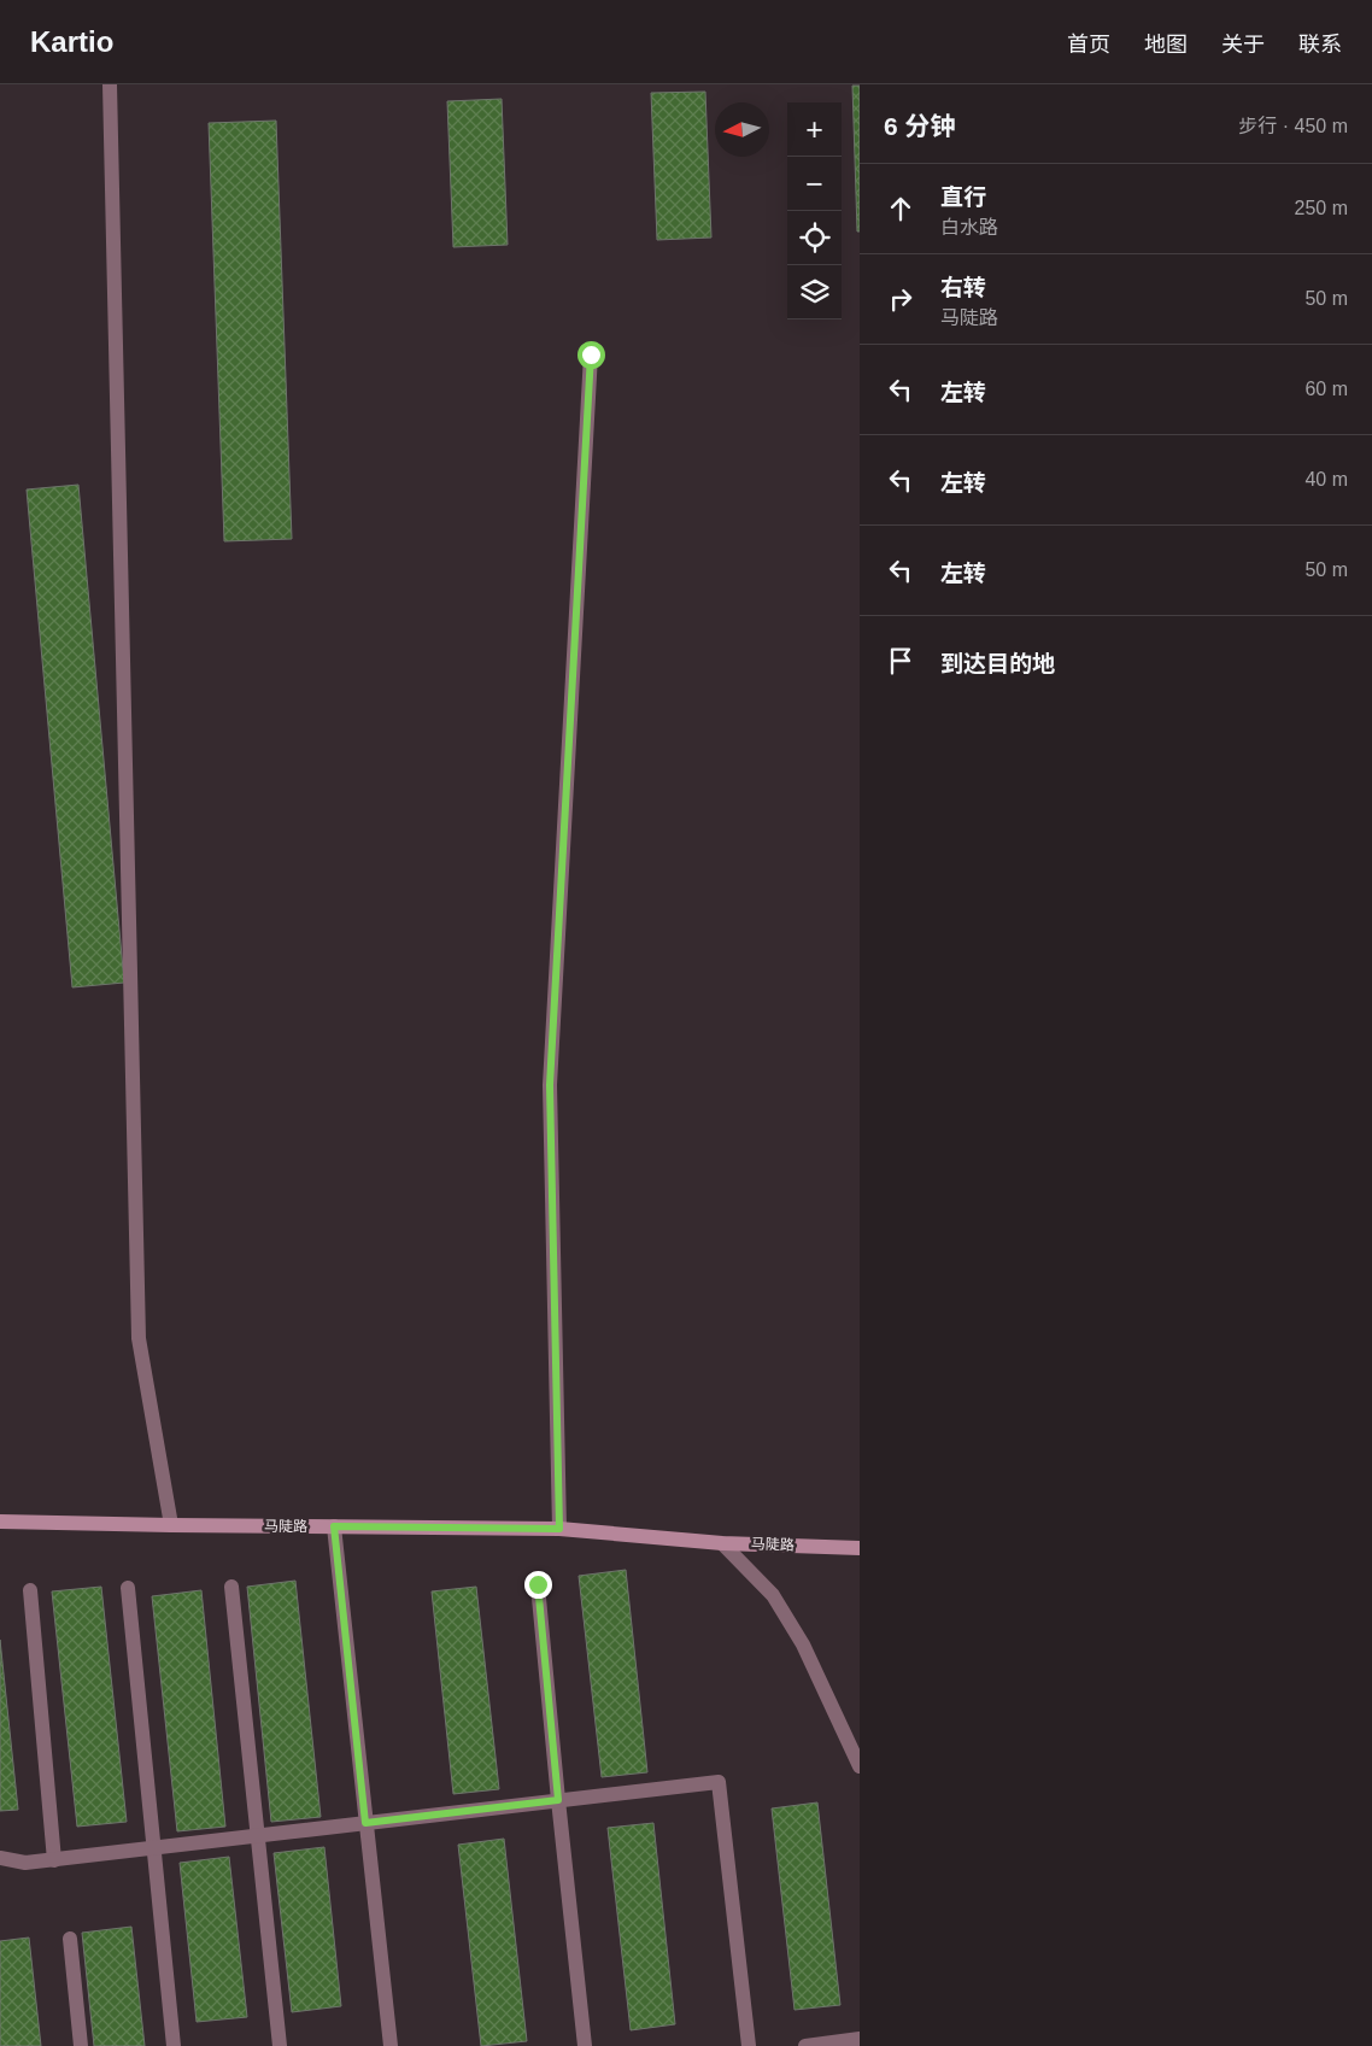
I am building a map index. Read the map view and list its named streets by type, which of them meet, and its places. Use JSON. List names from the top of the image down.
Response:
{
  "streets": {
    "street": ["马陡路"]
  },
  "north": "left",
  "page": {
    "header": "Kartio",
    "nav": [
      "首页",
      "地图",
      "关于",
      "联系"
    ],
    "heading": ["6 分钟", "步行 · 450 m"],
    "map_buttons": ["+", "−"],
    "list": [
      ["直行", "白水路", "250 m"],
      ["右转", "马陡路", "50 m"],
      ["左转", "60 m"],
      ["左转", "40 m"],
      ["左转", "50 m"],
      "到达目的地"
    ]
  }
}
